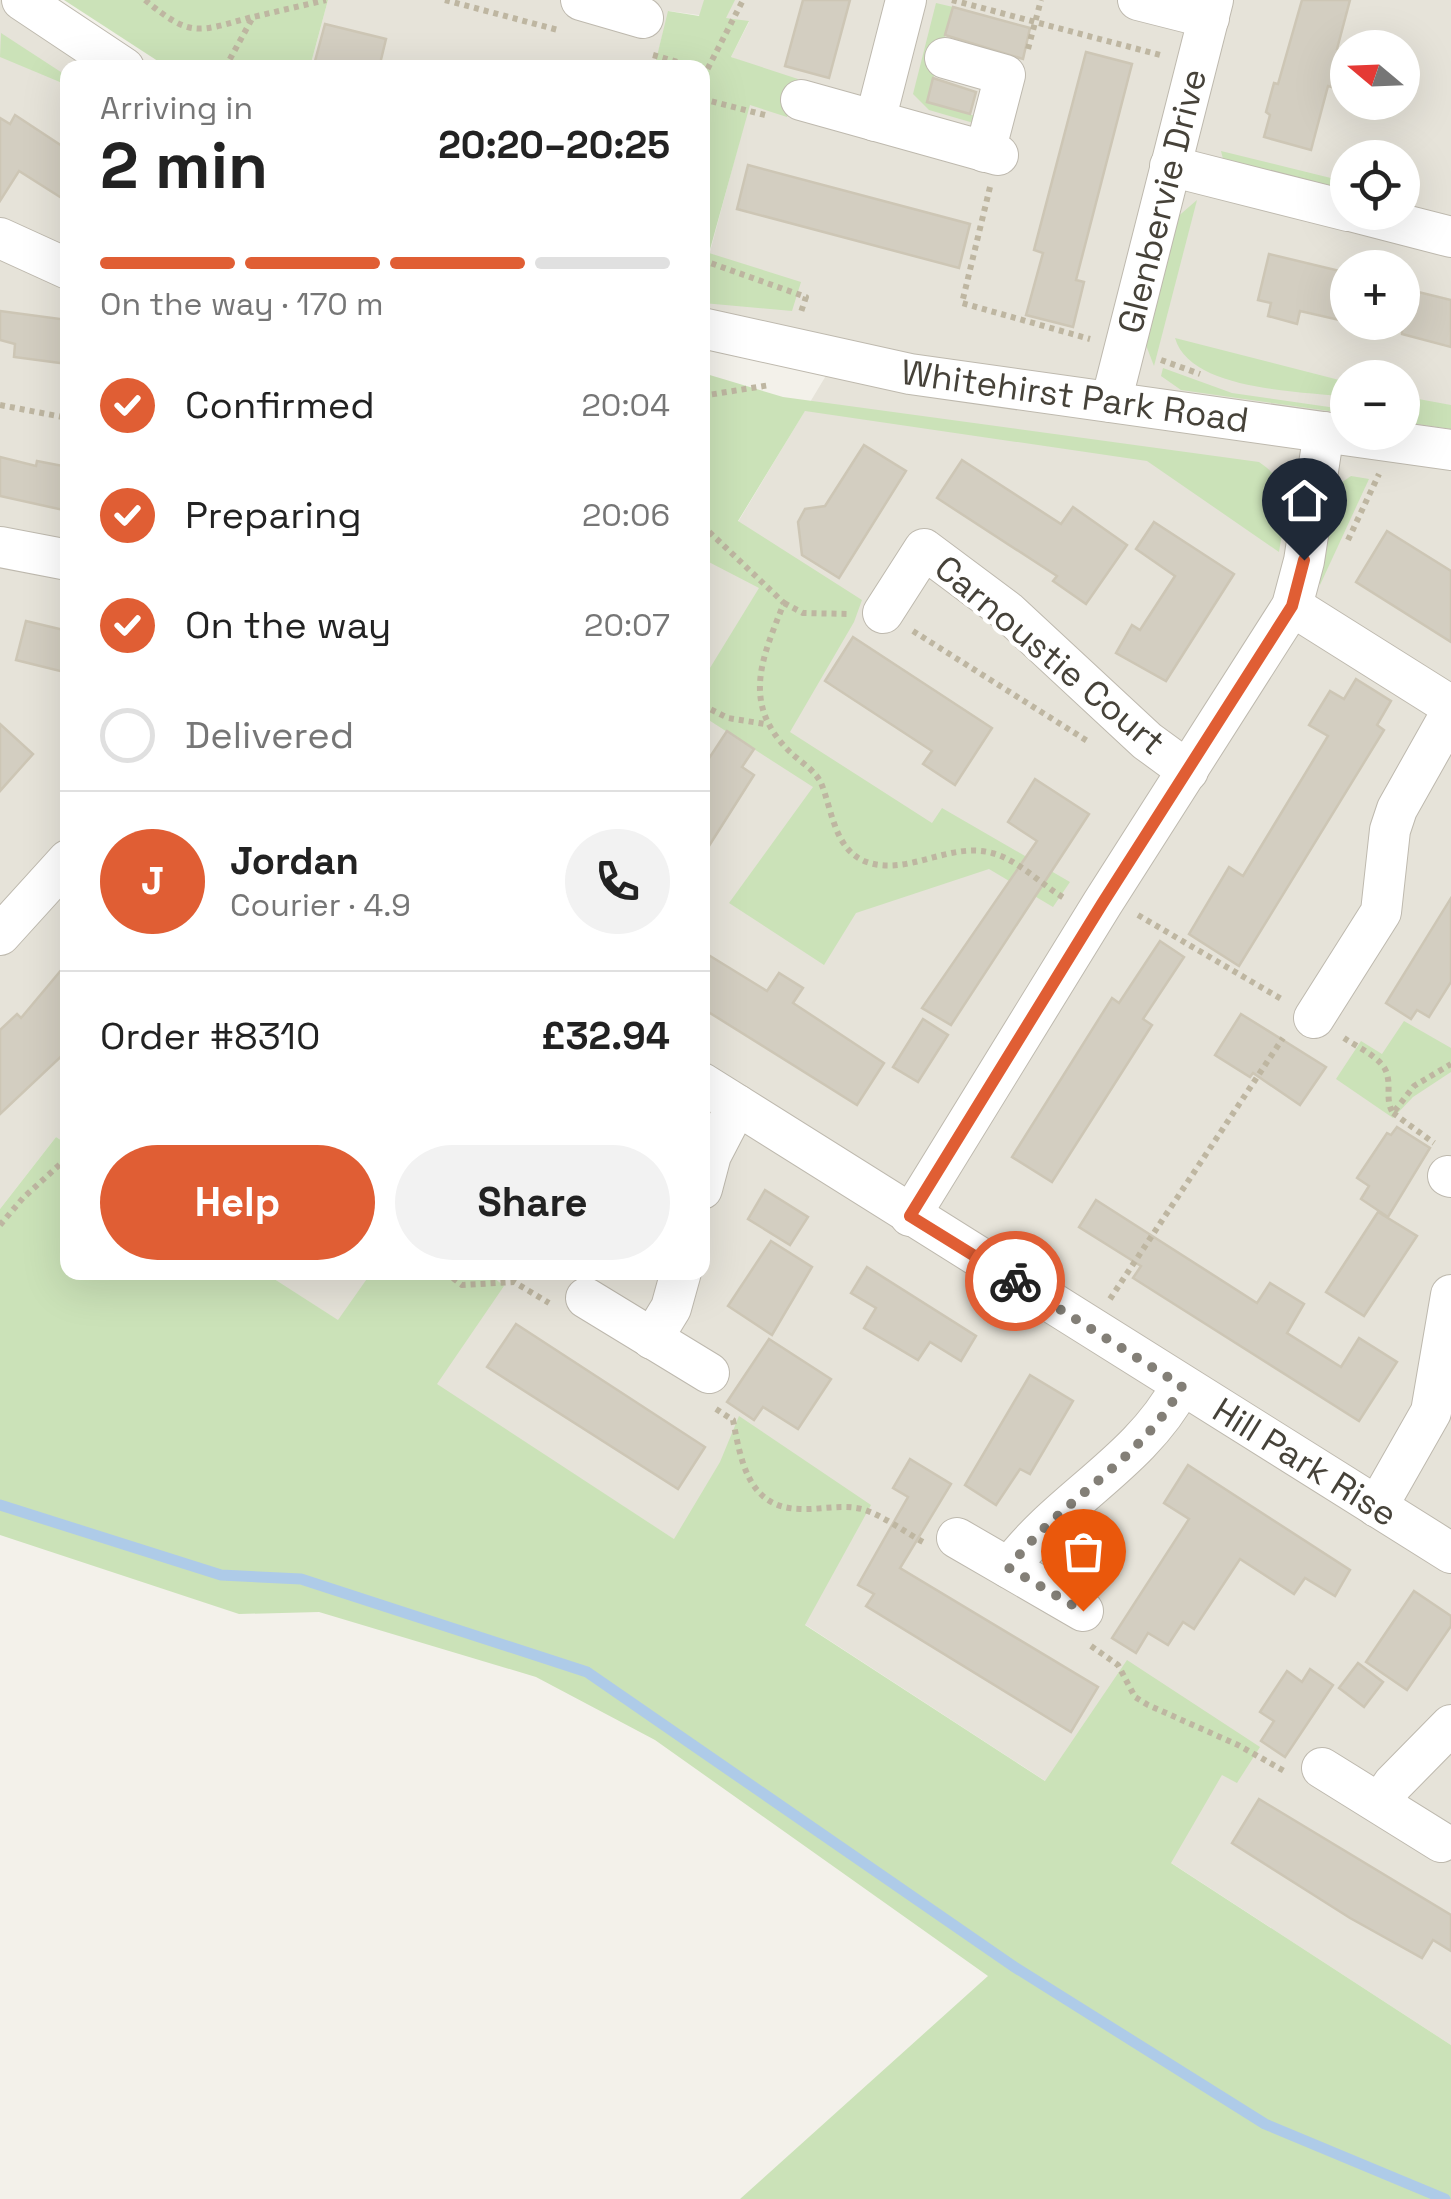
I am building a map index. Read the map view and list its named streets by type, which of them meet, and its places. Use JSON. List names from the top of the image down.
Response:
{
  "streets": {
    "street": [
      "Glenbervie Drive",
      "Whitehirst Park Road",
      "Carnoustie Court",
      "Hill Park Rise"
    ]
  },
  "crossings": [
    ["Glenbervie Drive", "Whitehirst Park Road"]
  ],
  "north": "left",
  "page": {
    "map_buttons": ["+", "−"],
    "heading": ["2 min", "Arriving in", "20:20–20:25"],
    "panel": [
      "Jordan",
      "Courier · 4.9",
      "Order #8310",
      "£32.94"
    ],
    "bar": "On the way · 170 m",
    "list": [
      ["Confirmed", "20:04"],
      ["Preparing", "20:06"],
      ["On the way", "20:07"],
      "Delivered"
    ],
    "round": "J",
    "buttons": ["Help", "Share"]
  }
}
